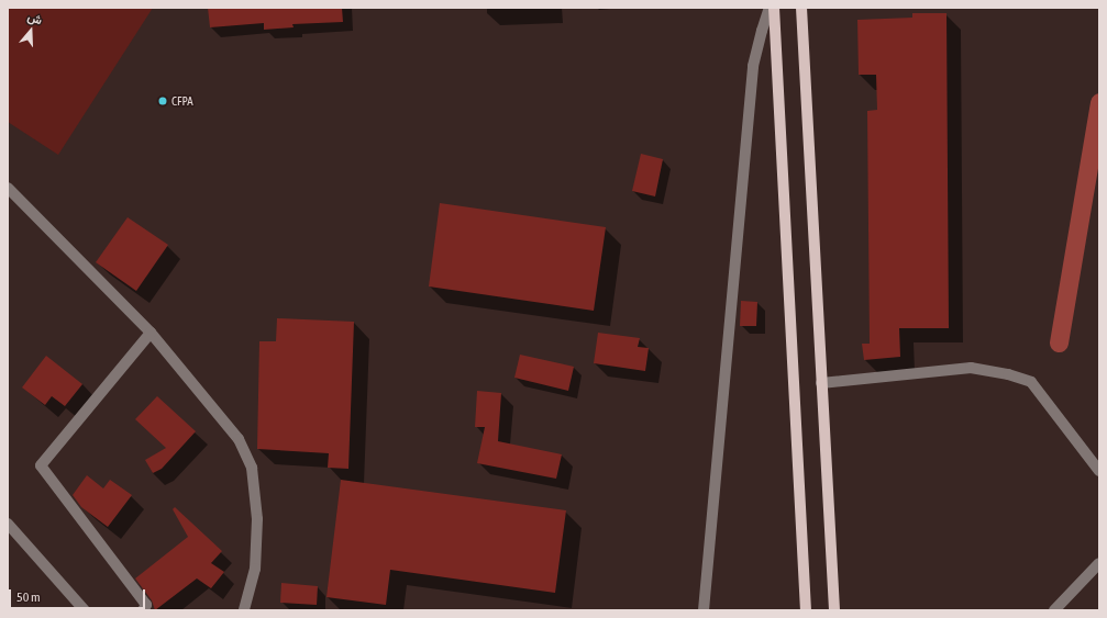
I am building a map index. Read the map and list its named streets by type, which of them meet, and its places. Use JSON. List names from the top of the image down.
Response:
{
  "places": ["CFPA"],
  "scale_bar": "50 m",
  "north": "top"
}
